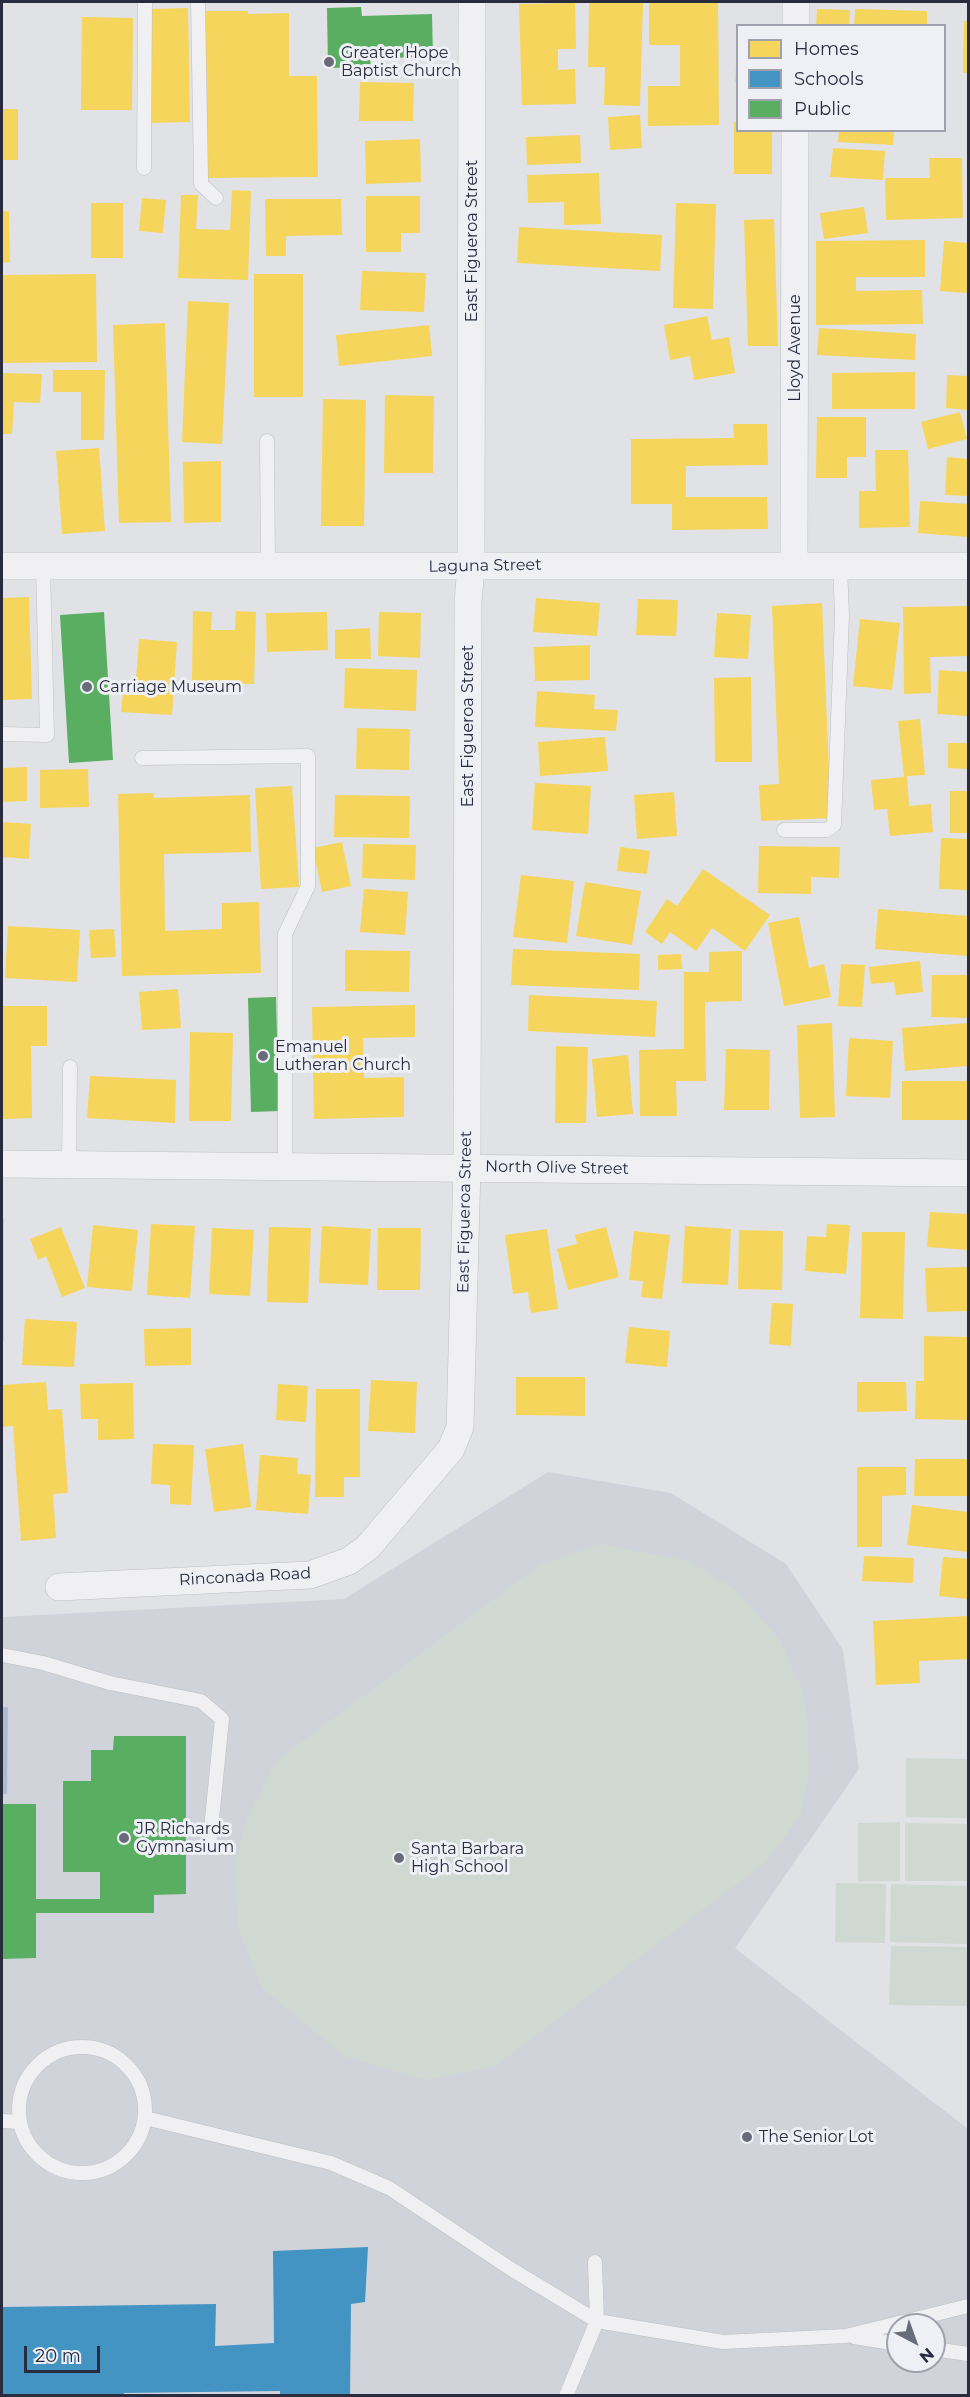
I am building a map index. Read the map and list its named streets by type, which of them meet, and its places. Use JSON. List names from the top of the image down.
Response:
{
  "streets": {
    "street": [
      "East Figueroa Street",
      "Lloyd Avenue",
      "Laguna Street",
      "North Olive Street",
      "Rinconada Road"
    ]
  },
  "crossings": [
    ["East Figueroa Street", "Laguna Street"],
    ["East Figueroa Street", "North Olive Street"],
    ["East Figueroa Street", "Rinconada Road"],
    ["Lloyd Avenue", "Laguna Street"]
  ],
  "places": [
    "Greater Hope Baptist Church",
    "Carriage Museum",
    "Emanuel Lutheran Church",
    "JR Richards Gymnasium",
    "Santa Barbara High School",
    "The Senior Lot"
  ],
  "legend": ["Homes", "Schools", "Public"],
  "scale_bar": "20 m",
  "north": "bottom right"
}
